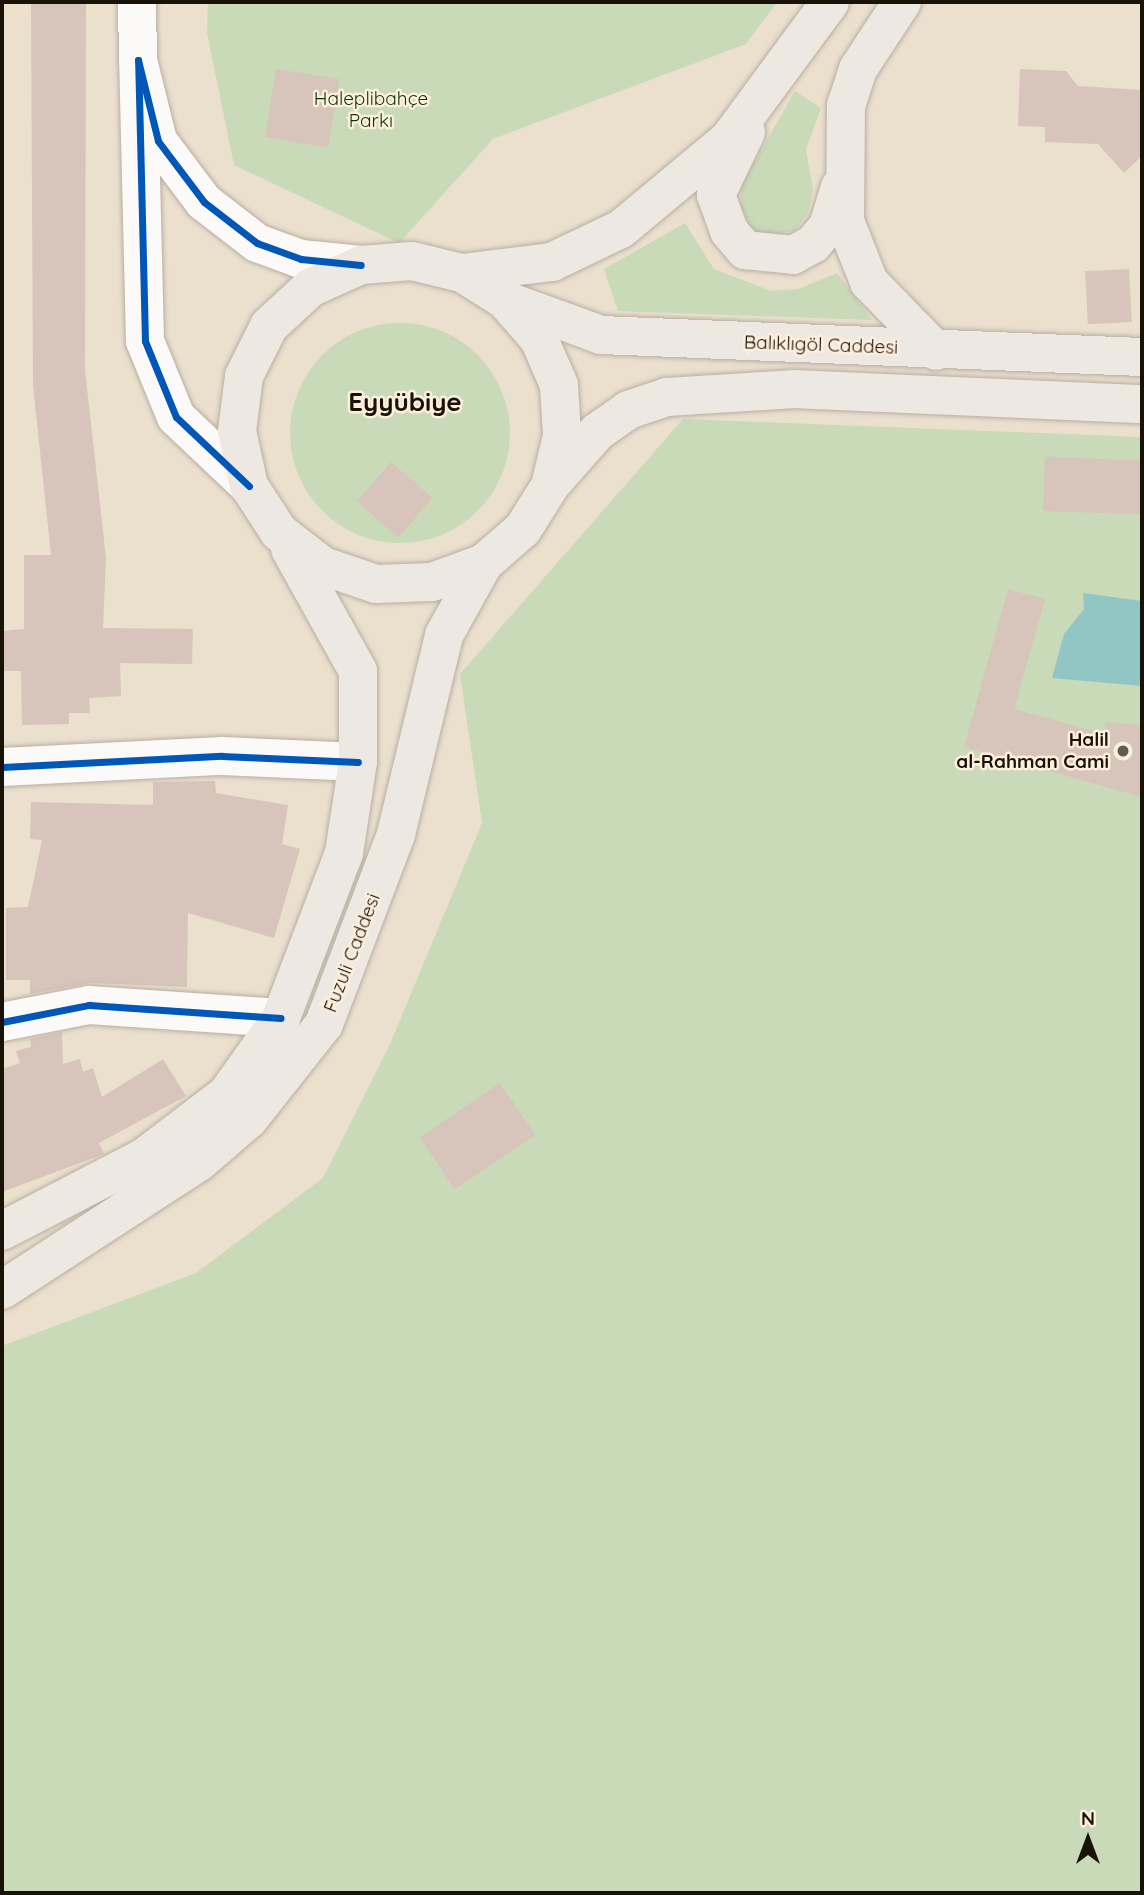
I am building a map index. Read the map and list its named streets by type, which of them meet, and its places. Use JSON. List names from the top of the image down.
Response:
{
  "streets": {
    "main road": ["Balıklıgöl Caddesi", "Fuzuli Caddesi"]
  },
  "districts": ["Eyyübiye"],
  "parks": ["Haleplibahçe Parkı"],
  "places": ["Halil al-Rahman Cami"],
  "north": "top"
}
